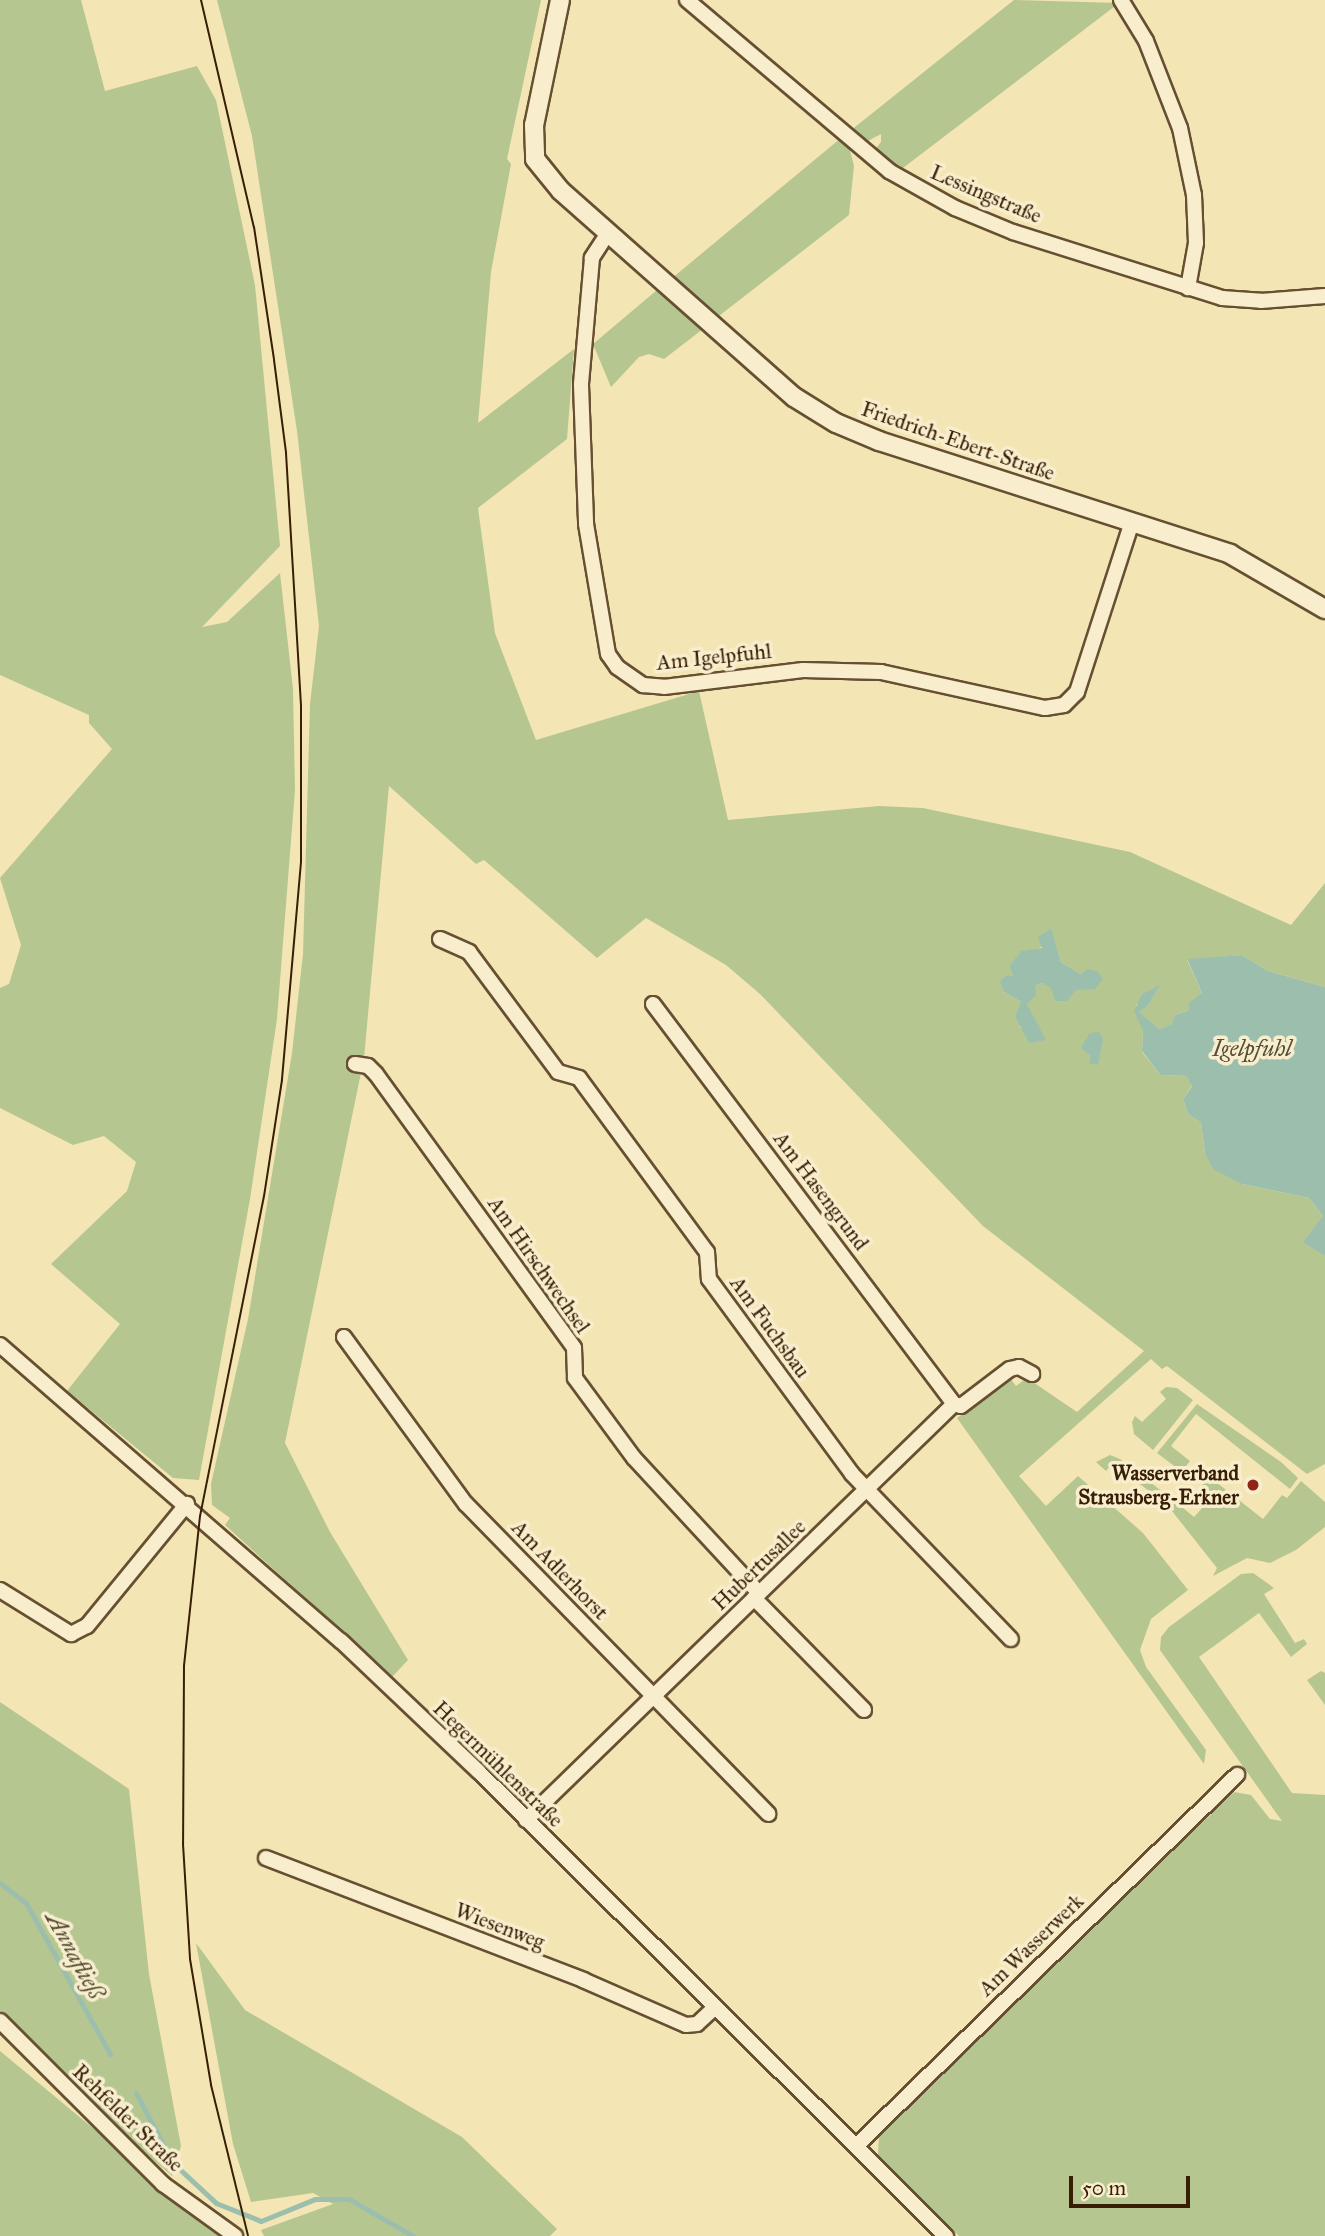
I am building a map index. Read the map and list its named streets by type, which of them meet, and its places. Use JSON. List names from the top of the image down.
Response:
{
  "streets": {
    "street": [
      "Lessingstraße",
      "Friedrich-Ebert-Straße",
      "Am Igelpfuhl",
      "Am Hasengrund",
      "Am Hirschwechsel",
      "Am Fuchsbau",
      "Hubertusallee",
      "Am Adlerhorst",
      "Hegermühlenstraße",
      "Wiesenweg",
      "Am Wasserwerk",
      "Rehfelder Straße"
    ]
  },
  "crossings": [
    ["Friedrich-Ebert-Straße", "Am Igelpfuhl"],
    ["Am Hasengrund", "Hubertusallee"],
    ["Am Hirschwechsel", "Hubertusallee"],
    ["Am Fuchsbau", "Hubertusallee"],
    ["Hubertusallee", "Am Adlerhorst"],
    ["Hubertusallee", "Hegermühlenstraße"],
    ["Hegermühlenstraße", "Wiesenweg"],
    ["Hegermühlenstraße", "Am Wasserwerk"]
  ],
  "water": ["Igelpfuhl", "Annafließ"],
  "places": ["Wasserverband Strausberg-Erkner"],
  "scale_bar": "50 m"
}
